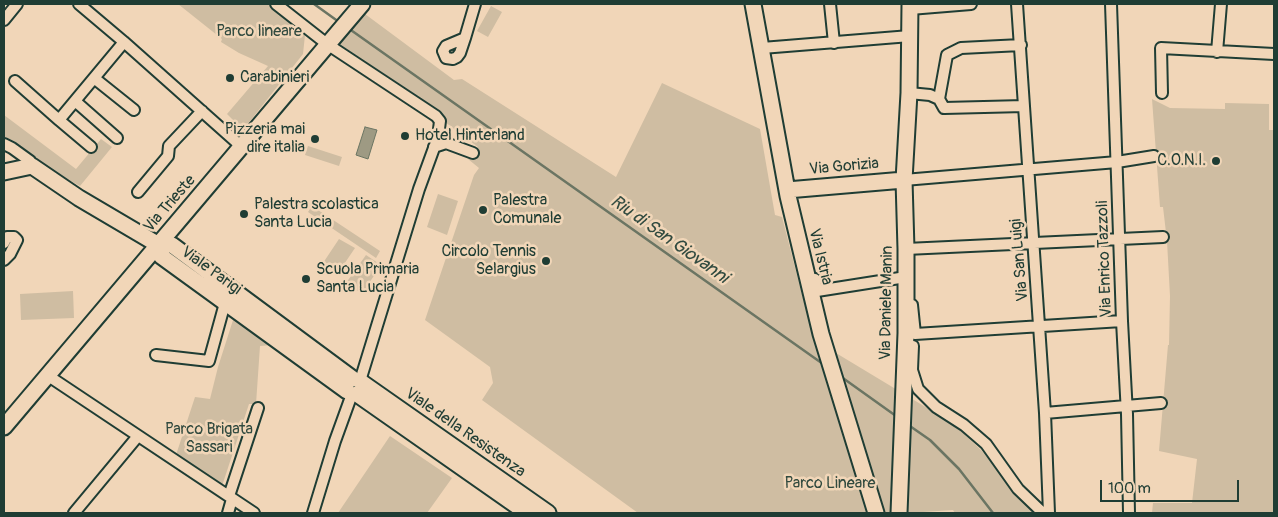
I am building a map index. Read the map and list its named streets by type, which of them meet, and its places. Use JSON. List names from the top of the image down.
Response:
{
  "streets": {
    "street": [
      "Via Gorizia",
      "Via Trieste",
      "Via Istria",
      "Via Enrico Tazzoli",
      "Via San Luigi",
      "Viale Parigi",
      "Via Daniele Manin",
      "Viale della Resistenza"
    ]
  },
  "crossings": [
    ["Via Gorizia", "Via Istria"],
    ["Via Gorizia", "Via Daniele Manin"],
    ["Via Trieste", "Viale Parigi"],
    ["Viale Parigi", "Viale della Resistenza"]
  ],
  "water": ["Riu di San Giovanni"],
  "parks": ["Parco lineare", "Parco Brigata Sassari", "Parco Lineare"],
  "places": [
    "Carabinieri",
    "Hotel Hinterland",
    "Pizzeria mai dire italia",
    "C.O.N.I.",
    "Palestra Comunale",
    "Palestra scolastica Santa Lucia",
    "Circolo Tennis Selargius",
    "Scuola Primaria Santa Lucia"
  ],
  "scale_bar": "100 m"
}
